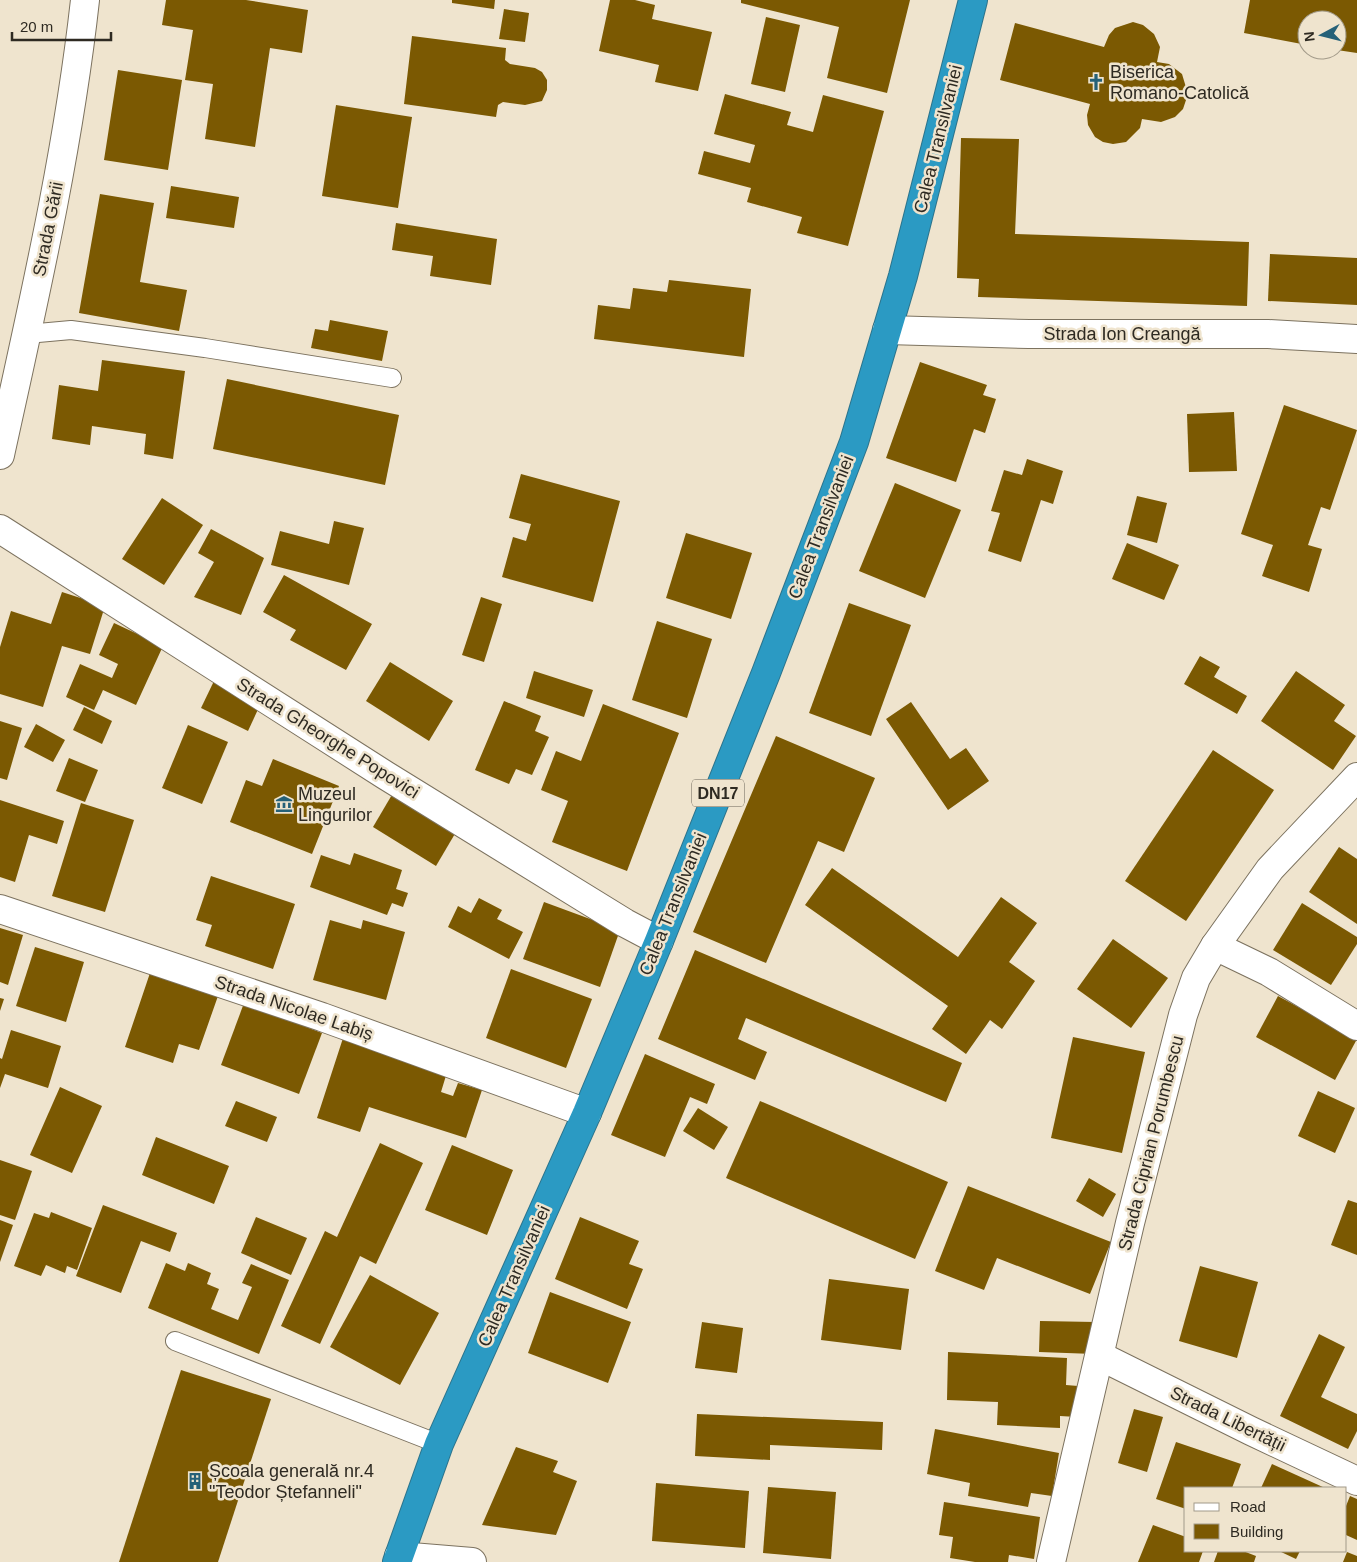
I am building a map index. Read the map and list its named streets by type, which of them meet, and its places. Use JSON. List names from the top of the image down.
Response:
{
  "streets": {
    "highway": ["Calea Transilvaniei", "DN17"],
    "street": [
      "Strada Gării",
      "Strada Ion Creangă",
      "Strada Gheorghe Popovici",
      "Strada Nicolae Labiș",
      "Strada Ciprian Porumbescu",
      "Strada Libertății"
    ]
  },
  "crossings": [
    ["Calea Transilvaniei", "Strada Ion Creangă"],
    ["Calea Transilvaniei", "Strada Gheorghe Popovici"],
    ["Calea Transilvaniei", "Strada Nicolae Labiș"],
    ["Strada Ciprian Porumbescu", "Strada Libertății"]
  ],
  "places": {
    "church": ["Biserica Romano-Catolică"],
    "museum": ["Muzeul Lingurilor"],
    "building": ["Școala generală nr.4 \"Teodor Ștefanneli\""]
  },
  "legend": ["Road", "Building"],
  "scale_bar": "20 m",
  "north": "left"
}
